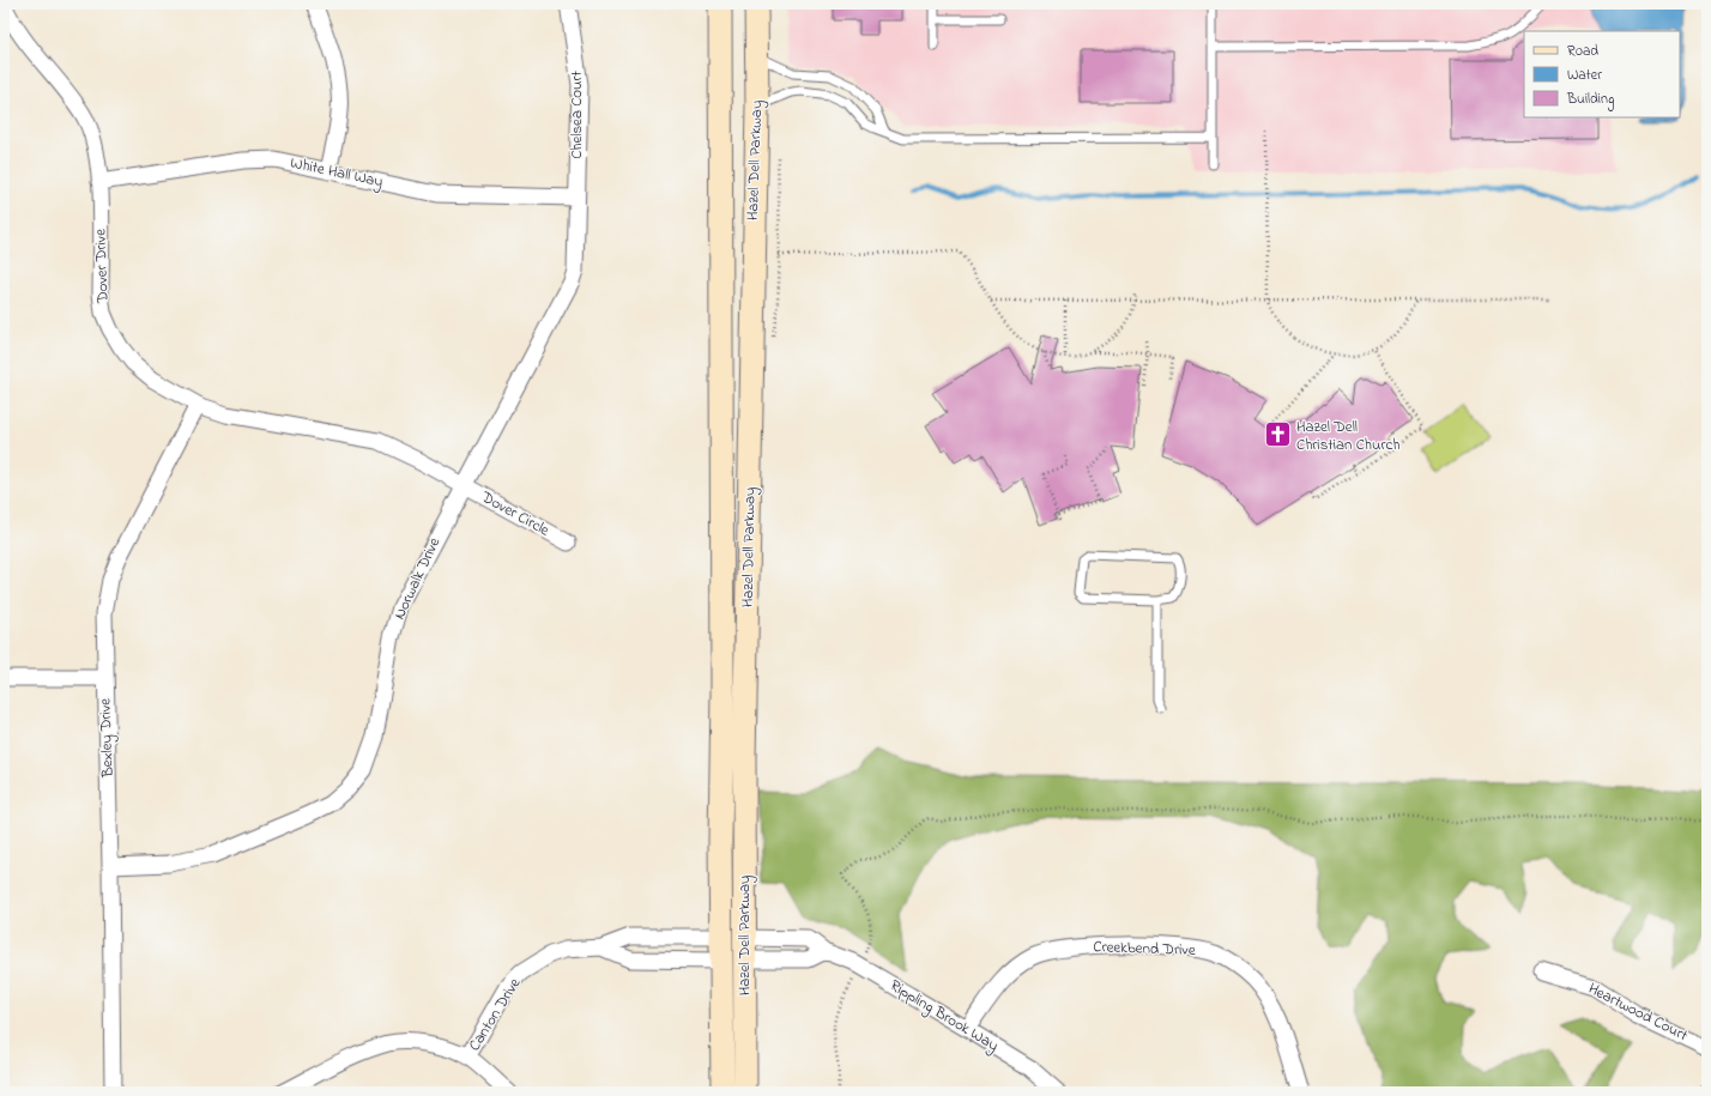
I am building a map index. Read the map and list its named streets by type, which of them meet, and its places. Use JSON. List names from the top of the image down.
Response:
{
  "streets": {
    "main road": ["Hazel Dell Parkway"],
    "street": [
      "Chelsea Court",
      "White Hall Way",
      "Dover Drive",
      "Dover Circle",
      "Norwalk Drive",
      "Bexley Drive",
      "Creekbend Drive",
      "Heartwood Court",
      "Canton Drive",
      "Rippling Brook Way"
    ]
  },
  "crossings": [
    ["Chelsea Court", "White Hall Way"],
    ["Chelsea Court", "Norwalk Drive"],
    ["Hazel Dell Parkway", "Canton Drive"],
    ["Hazel Dell Parkway", "Rippling Brook Way"],
    ["White Hall Way", "Dover Drive"],
    ["White Hall Way", "Norwalk Drive"],
    ["Dover Drive", "Dover Circle"],
    ["Dover Drive", "Norwalk Drive"],
    ["Dover Drive", "Bexley Drive"],
    ["Dover Circle", "Norwalk Drive"],
    ["Norwalk Drive", "Bexley Drive"],
    ["Creekbend Drive", "Rippling Brook Way"],
    ["Canton Drive", "Rippling Brook Way"]
  ],
  "places": {
    "church": ["Hazel Dell Christian Church"]
  },
  "legend": ["Road", "Water", "Building"]
}
